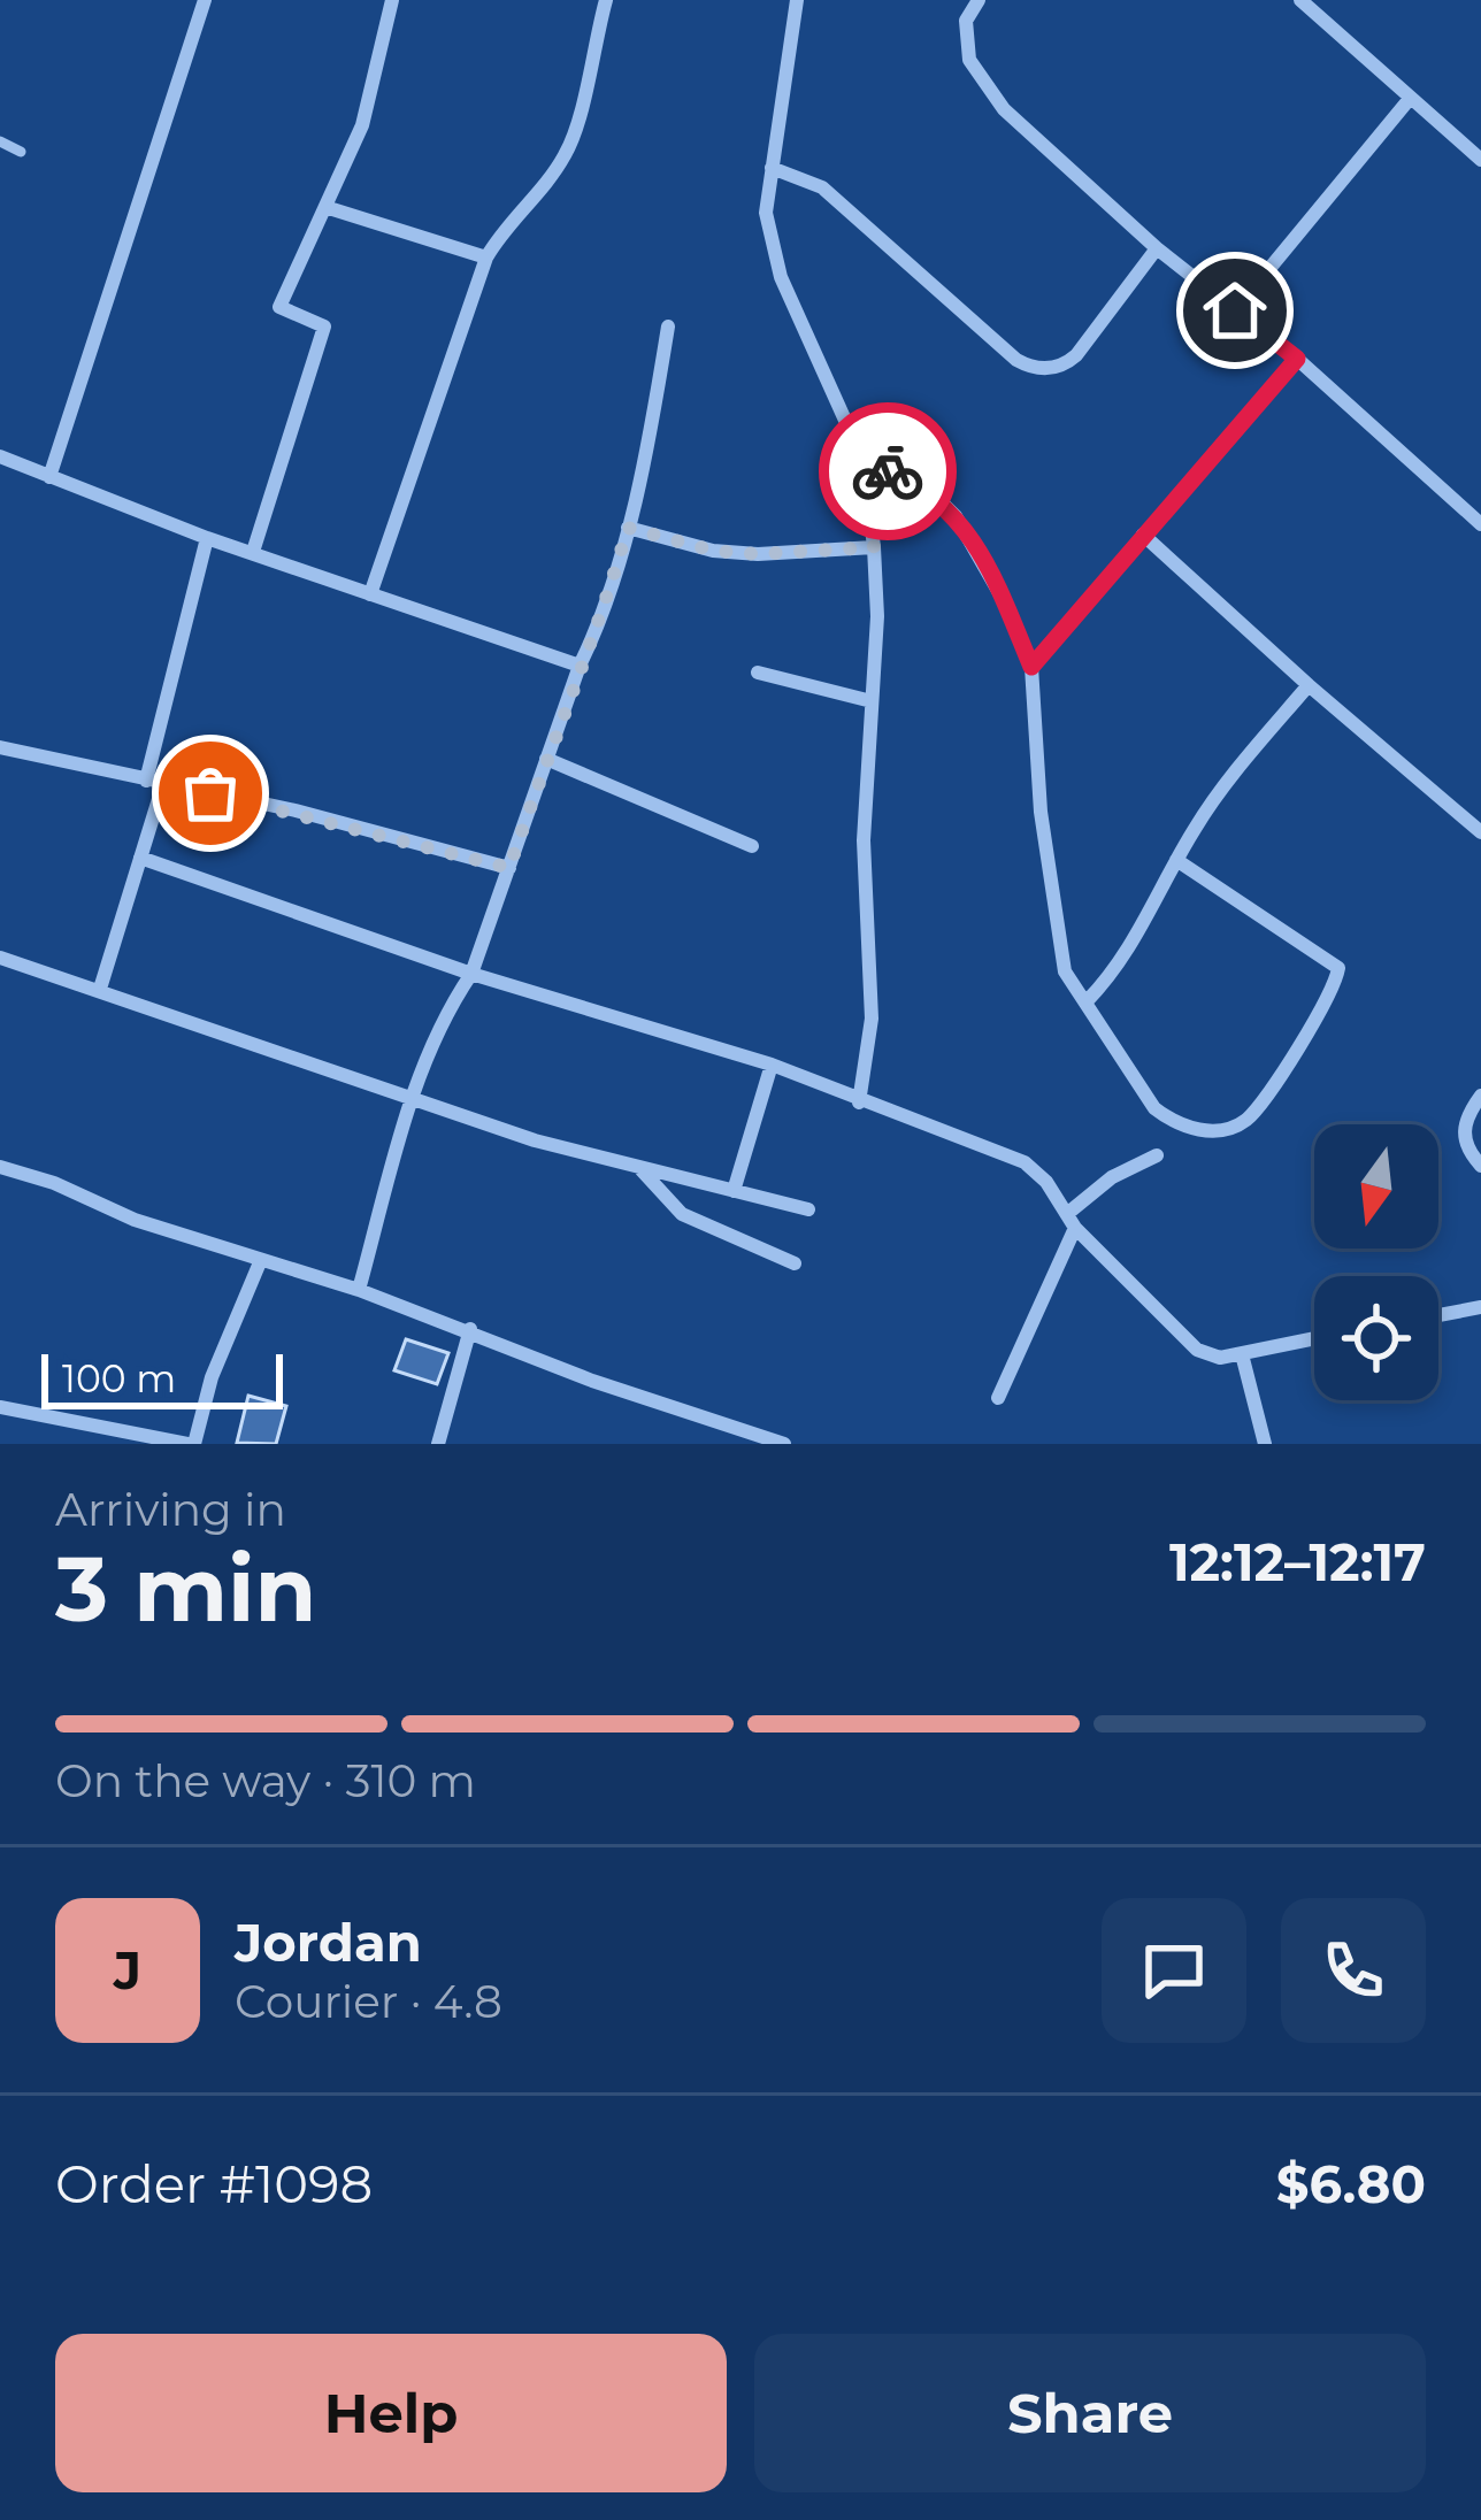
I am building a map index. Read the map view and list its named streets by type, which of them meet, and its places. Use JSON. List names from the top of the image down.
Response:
{
  "scale_bar": "100 m",
  "north": "bottom",
  "page": {
    "scale": "100 m",
    "heading": ["3 min", "Arriving in", "12:12–12:17"],
    "panel": [
      "Jordan",
      "Courier · 4.8",
      "Order #1098",
      "$6.80"
    ],
    "bar": "On the way · 310 m",
    "round": "J",
    "buttons": ["Help", "Share"]
  }
}
